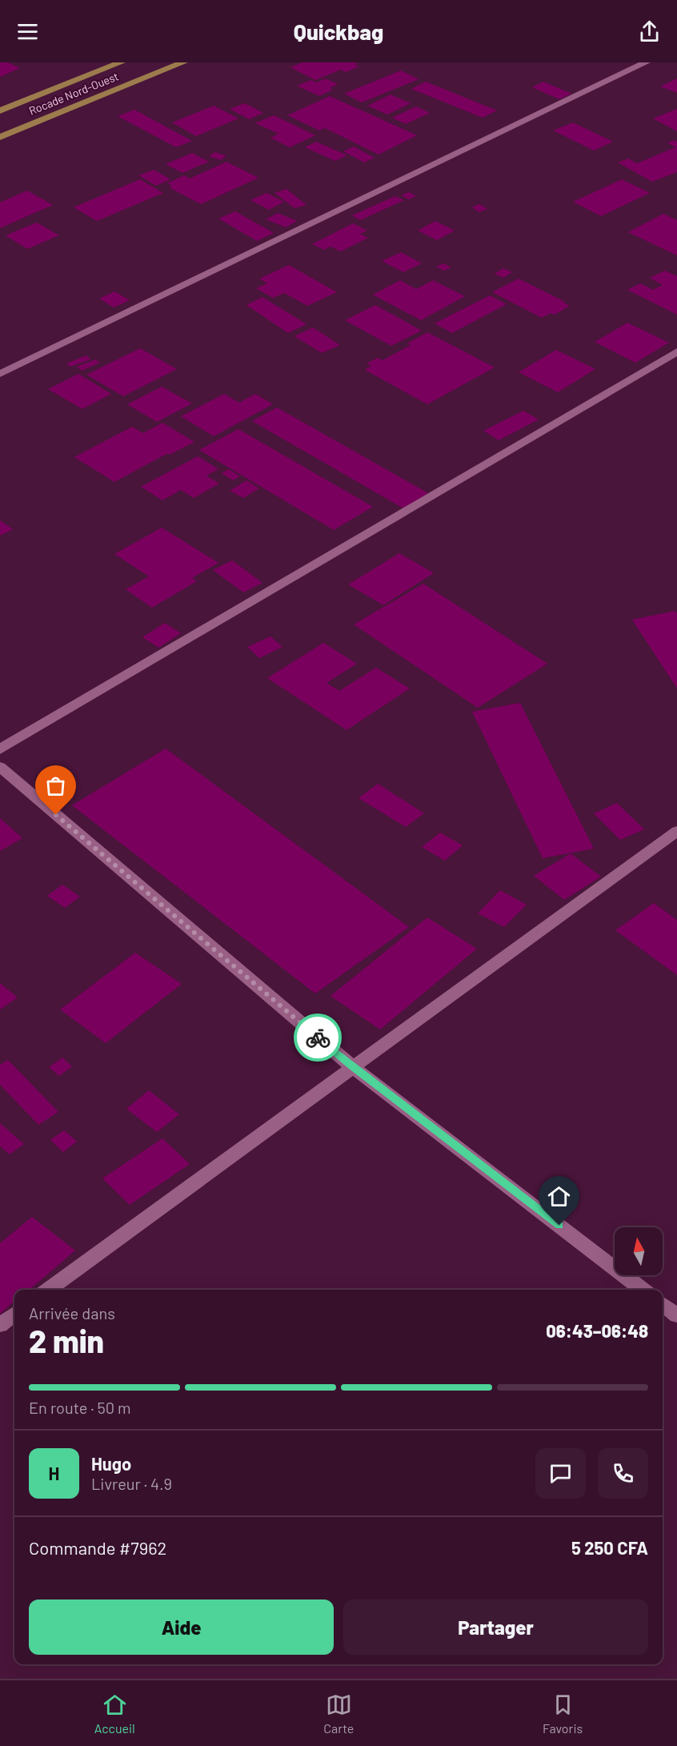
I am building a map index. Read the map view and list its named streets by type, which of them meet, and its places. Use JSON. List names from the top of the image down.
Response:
{
  "streets": {
    "main road": ["Rocade Nord-Ouest"]
  },
  "north": "top",
  "page": {
    "header": "Quickbag",
    "heading": ["2 min", "Arrivée dans", "06:43–06:48"],
    "panel": [
      "Hugo",
      "Livreur · 4.9",
      "Commande #7962",
      "5 250 CFA"
    ],
    "bar": "En route · 50 m",
    "round": "H",
    "buttons": ["Aide", "Partager"],
    "tabs": ["Accueil", "Carte", "Favoris"]
  }
}
